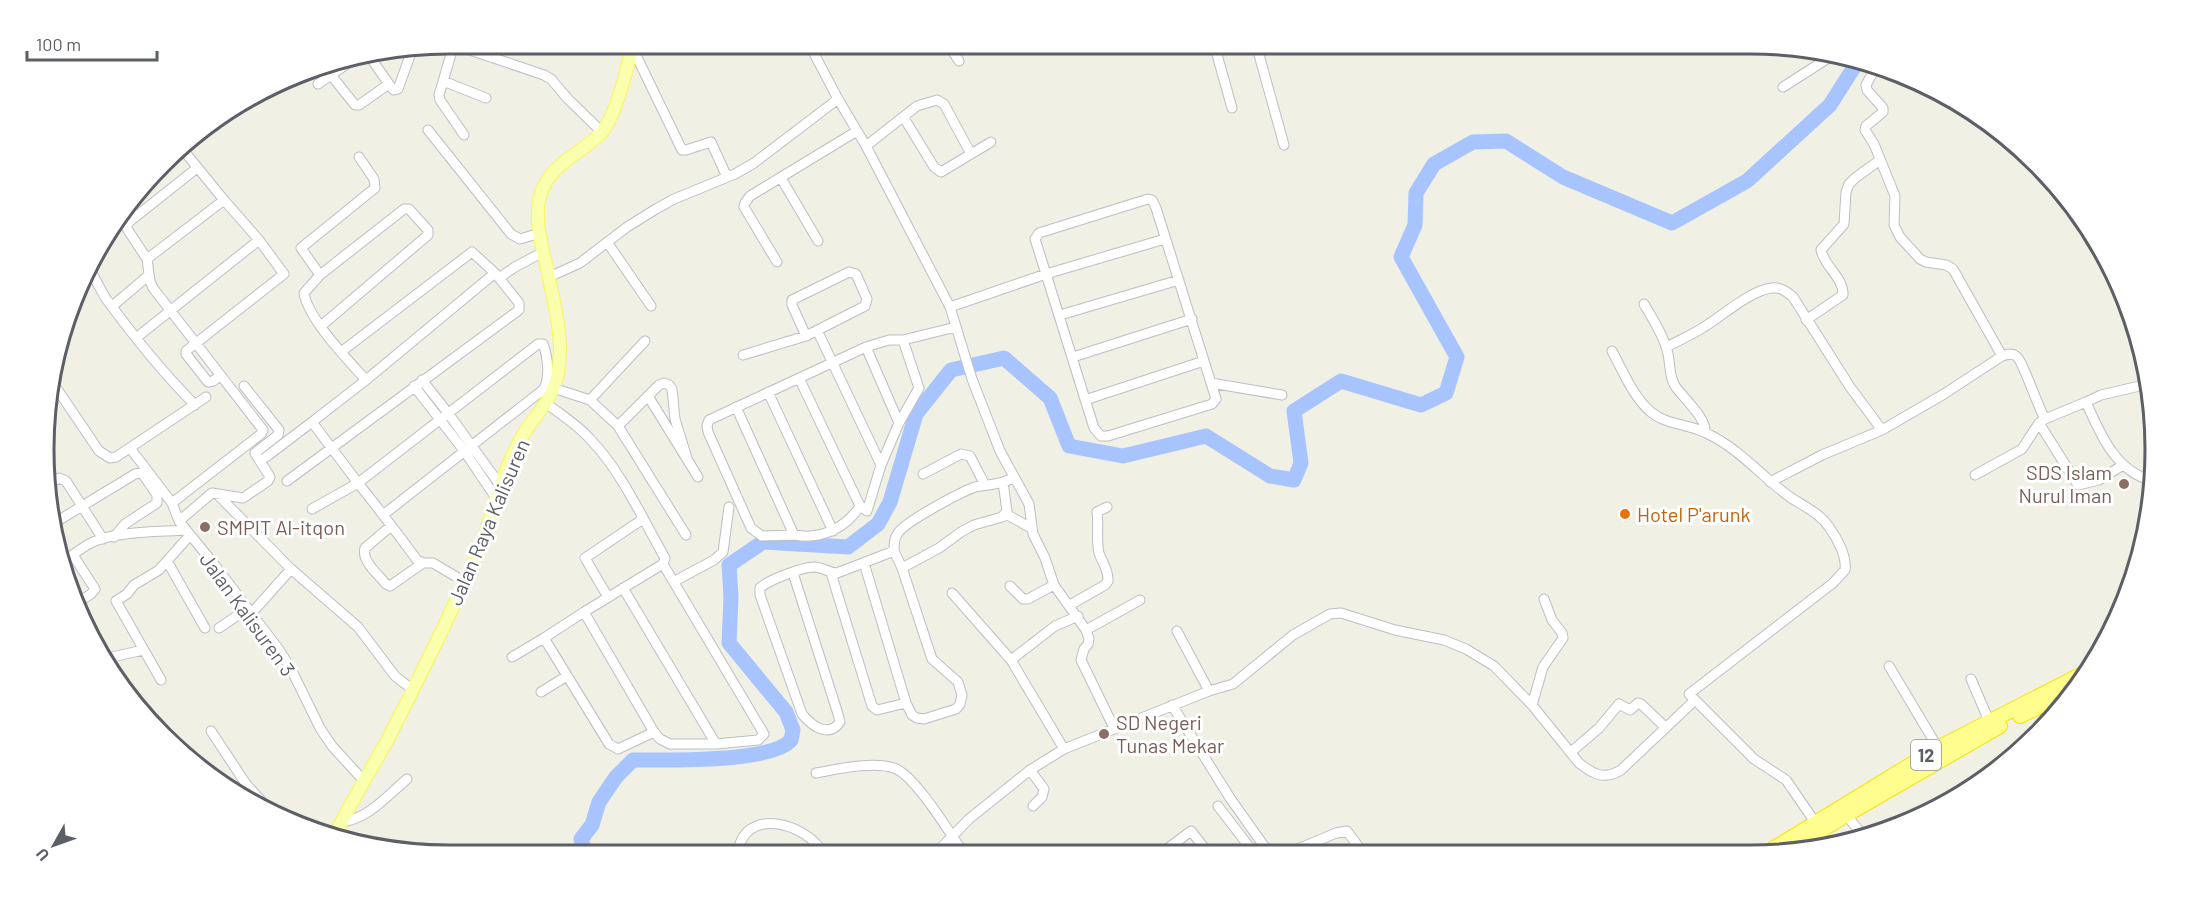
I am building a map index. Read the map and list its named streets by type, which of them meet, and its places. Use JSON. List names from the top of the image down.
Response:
{
  "streets": {
    "highway": ["12"],
    "main road": ["Jalan Raya Kalisuren"],
    "street": ["Jalan Kalisuren 3"]
  },
  "crossings": [
    ["Jalan Raya Kalisuren", "Jalan Kalisuren 3"]
  ],
  "places": [
    "SDS Islam Nurul Iman",
    "Hotel P'arunk",
    "SMPIT Al-itqon",
    "SD Negeri Tunas Mekar"
  ],
  "scale_bar": "100 m",
  "north": "bottom left"
}
